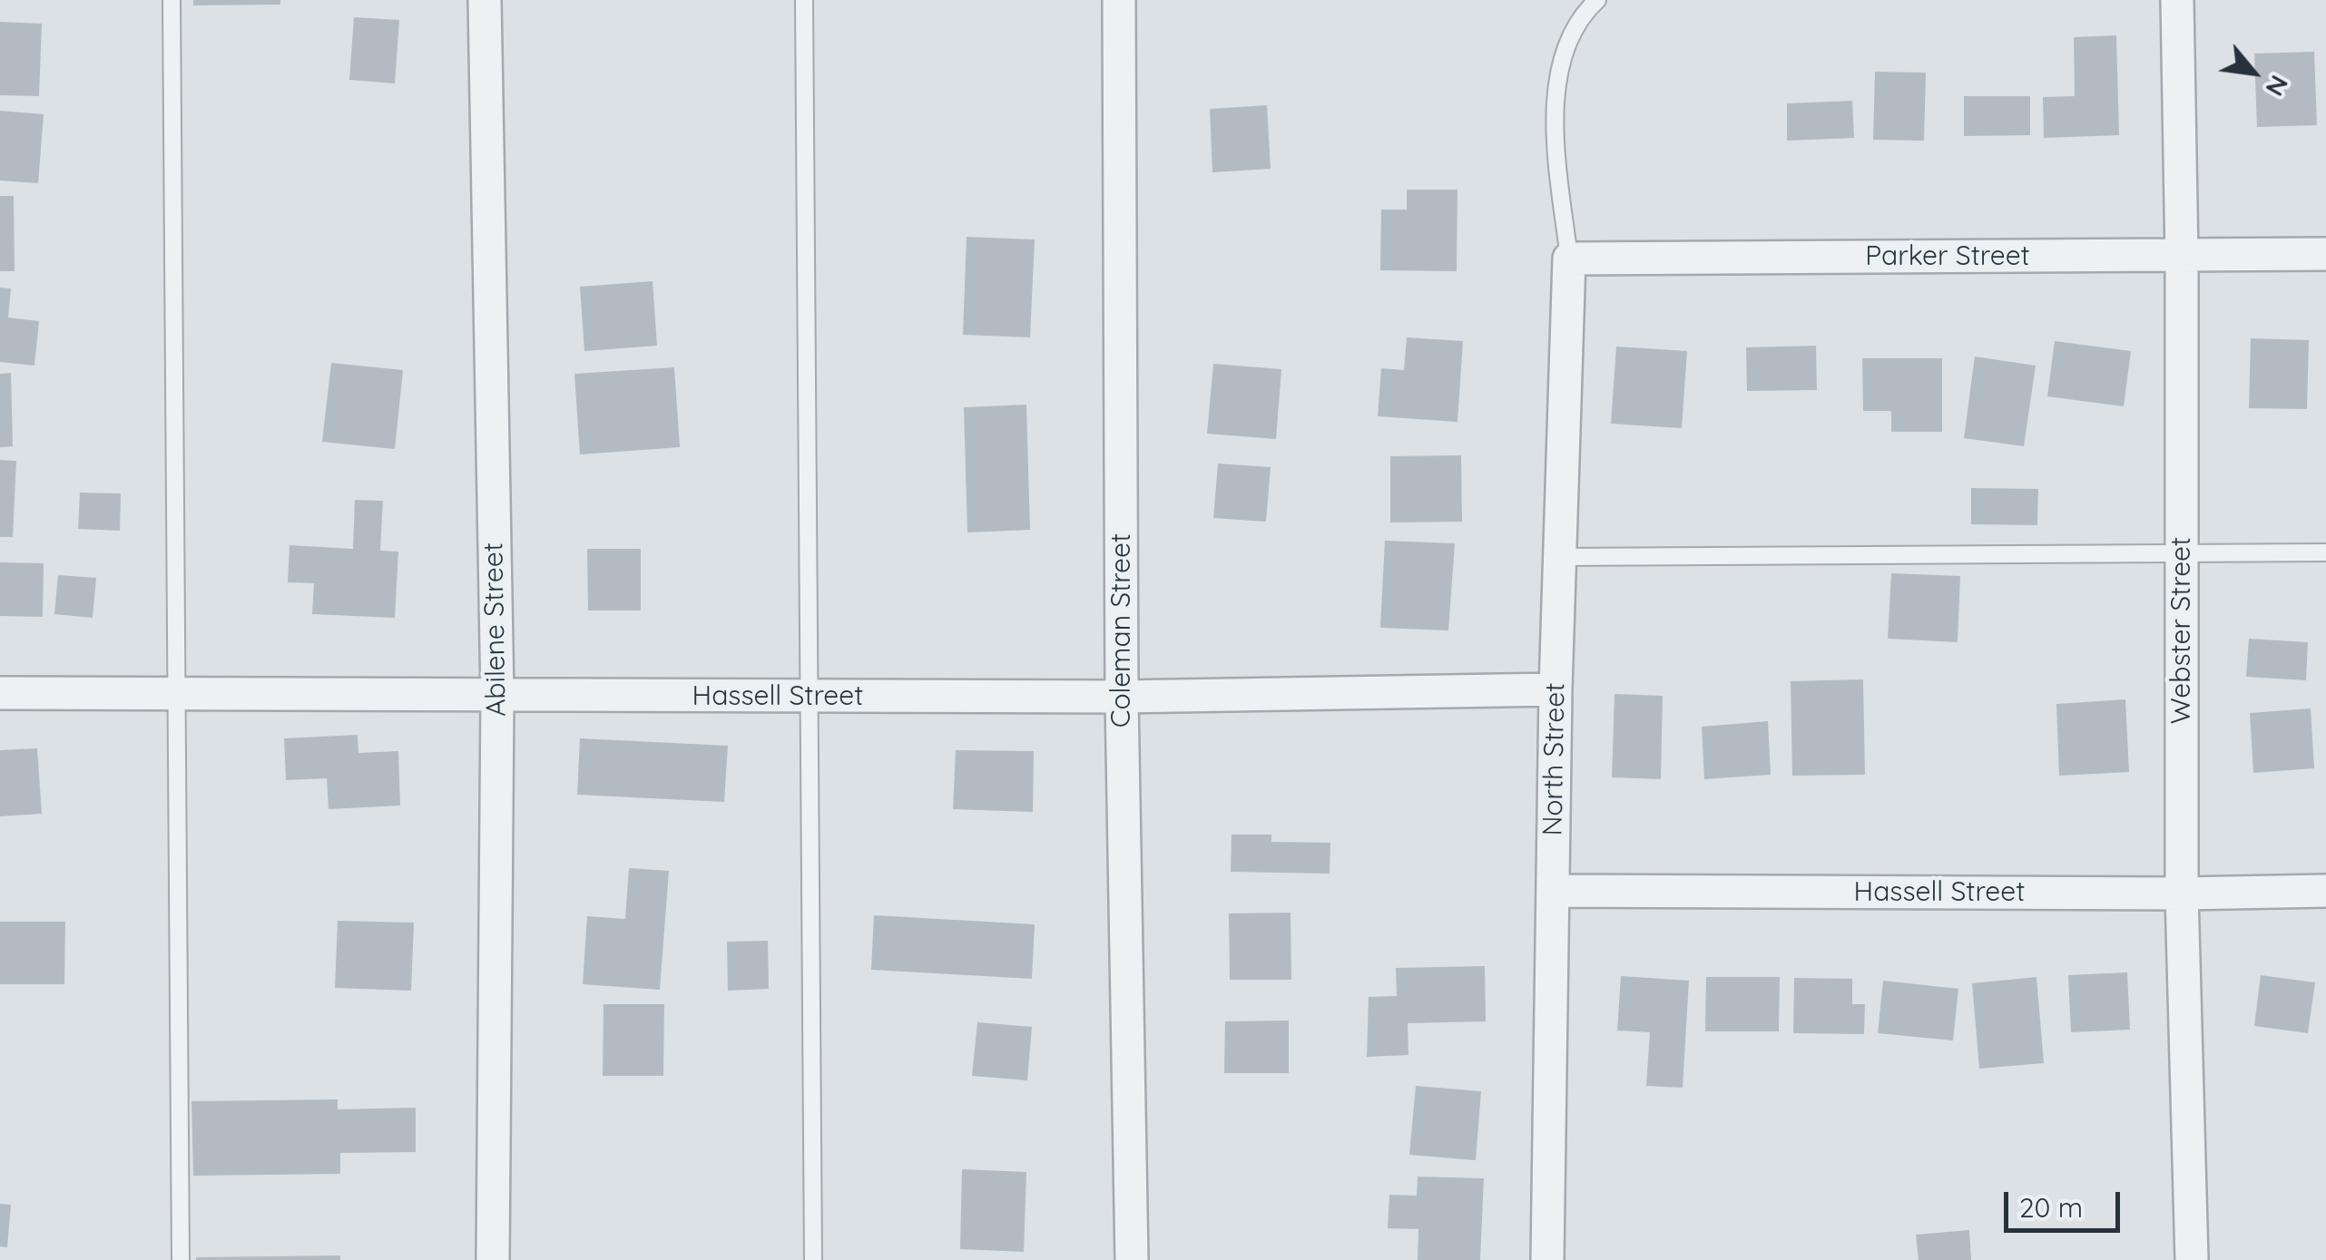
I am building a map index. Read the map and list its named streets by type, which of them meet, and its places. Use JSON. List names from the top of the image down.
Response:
{
  "streets": {
    "street": [
      "Parker Street",
      "Abilene Street",
      "Coleman Street",
      "Webster Street",
      "Hassell Street",
      "North Street"
    ]
  },
  "crossings": [
    ["Parker Street", "Webster Street"],
    ["Parker Street", "North Street"],
    ["Abilene Street", "Hassell Street"],
    ["Coleman Street", "Hassell Street"],
    ["Webster Street", "Hassell Street"],
    ["Hassell Street", "North Street"]
  ],
  "scale_bar": "20 m",
  "north": "bottom right"
}
